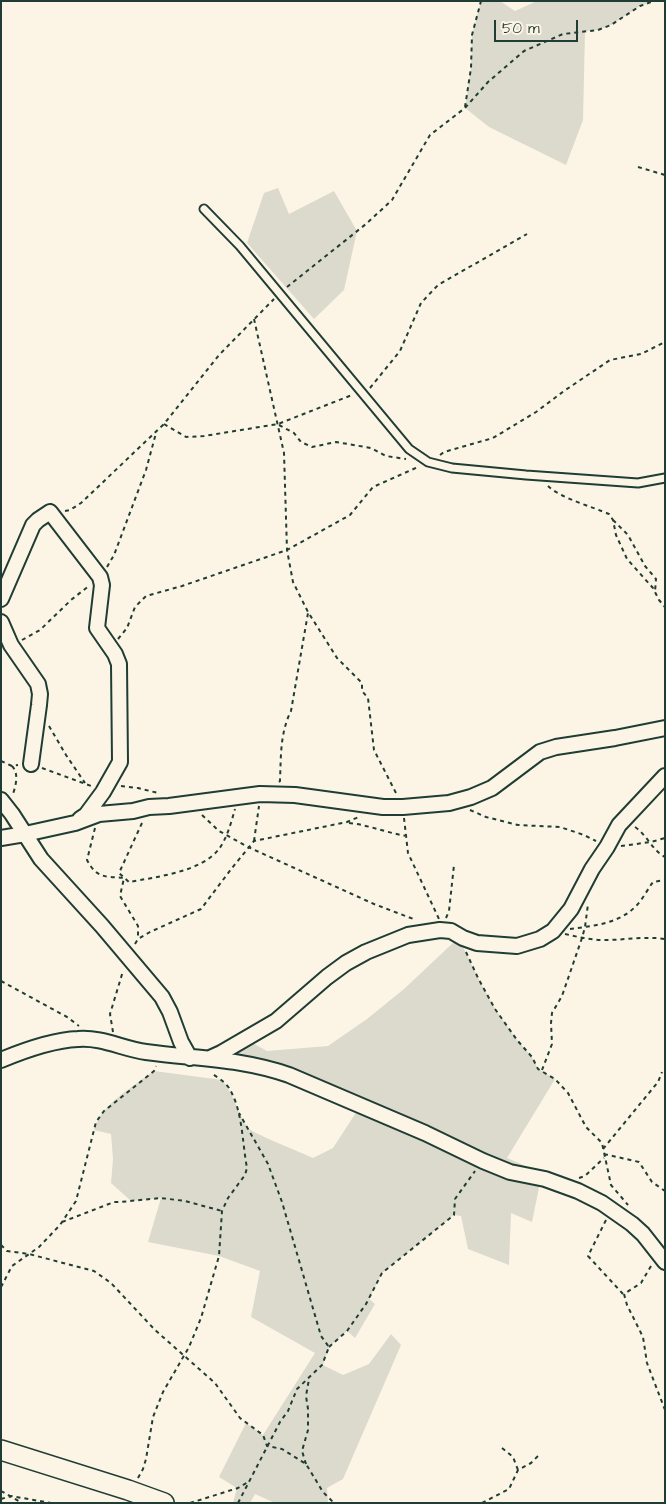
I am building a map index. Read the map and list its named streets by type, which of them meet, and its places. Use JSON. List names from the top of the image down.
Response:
{
  "scale_bar": "50 m"
}
